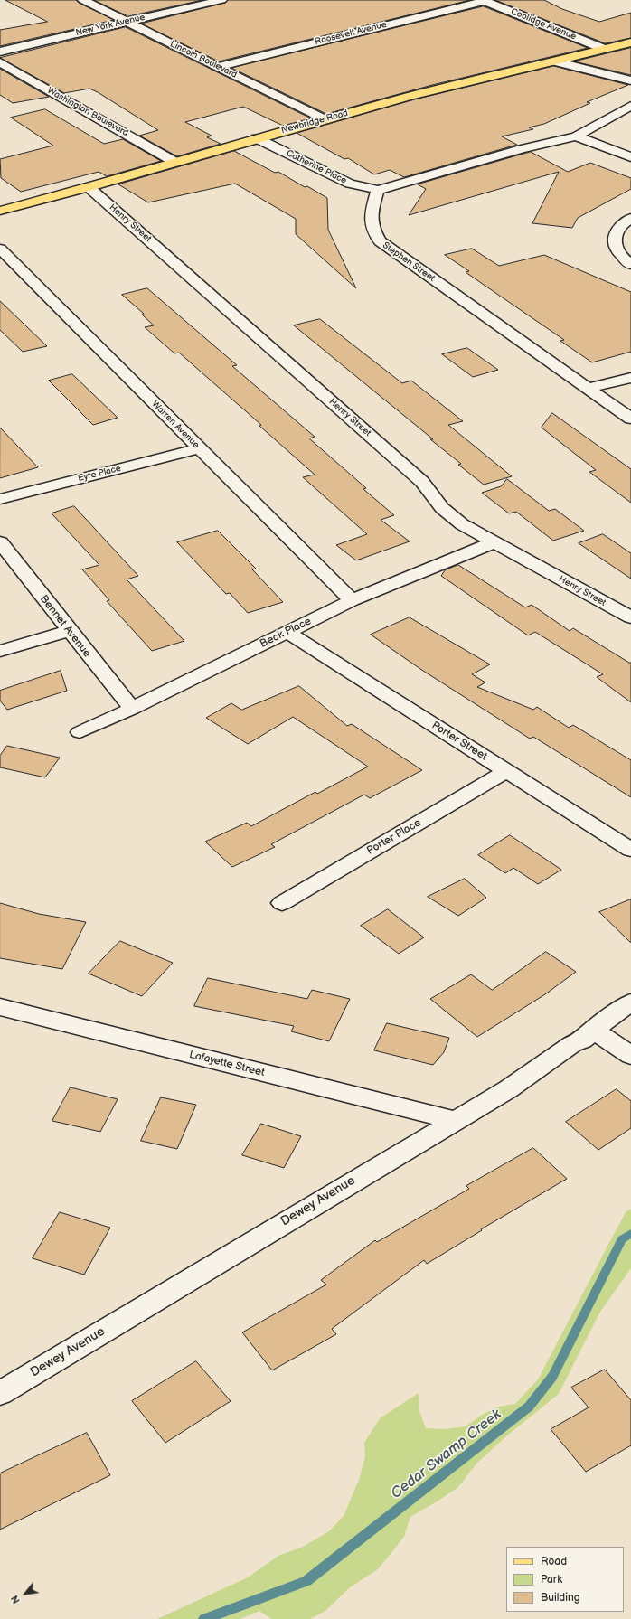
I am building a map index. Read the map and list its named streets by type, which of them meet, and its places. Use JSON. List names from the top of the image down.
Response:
{
  "streets": {
    "main road": ["Newbridge Road"],
    "street": [
      "Coolidge Avenue",
      "New York Avenue",
      "Roosevelt Avenue",
      "Lincoln Boulevard",
      "Washington Boulevard",
      "Catherine Place",
      "Henry Street",
      "Stephen Street",
      "Warren Avenue",
      "Eyre Place",
      "Bennet Avenue",
      "Beck Place",
      "Porter Street",
      "Porter Place",
      "Lafayette Street",
      "Dewey Avenue"
    ]
  },
  "crossings": [
    ["Coolidge Avenue", "Roosevelt Avenue"],
    ["Coolidge Avenue", "Newbridge Road"],
    ["New York Avenue", "Lincoln Boulevard"],
    ["Roosevelt Avenue", "Lincoln Boulevard"],
    ["Lincoln Boulevard", "Newbridge Road"],
    ["Washington Boulevard", "Newbridge Road"],
    ["Newbridge Road", "Catherine Place"],
    ["Newbridge Road", "Henry Street"],
    ["Catherine Place", "Stephen Street"],
    ["Henry Street", "Beck Place"],
    ["Warren Avenue", "Eyre Place"],
    ["Warren Avenue", "Beck Place"],
    ["Bennet Avenue", "Beck Place"],
    ["Beck Place", "Porter Street"],
    ["Porter Street", "Porter Place"],
    ["Lafayette Street", "Dewey Avenue"]
  ],
  "water": ["Cedar Swamp Creek"],
  "legend": ["Road", "Park", "Building"],
  "north": "bottom left"
}
